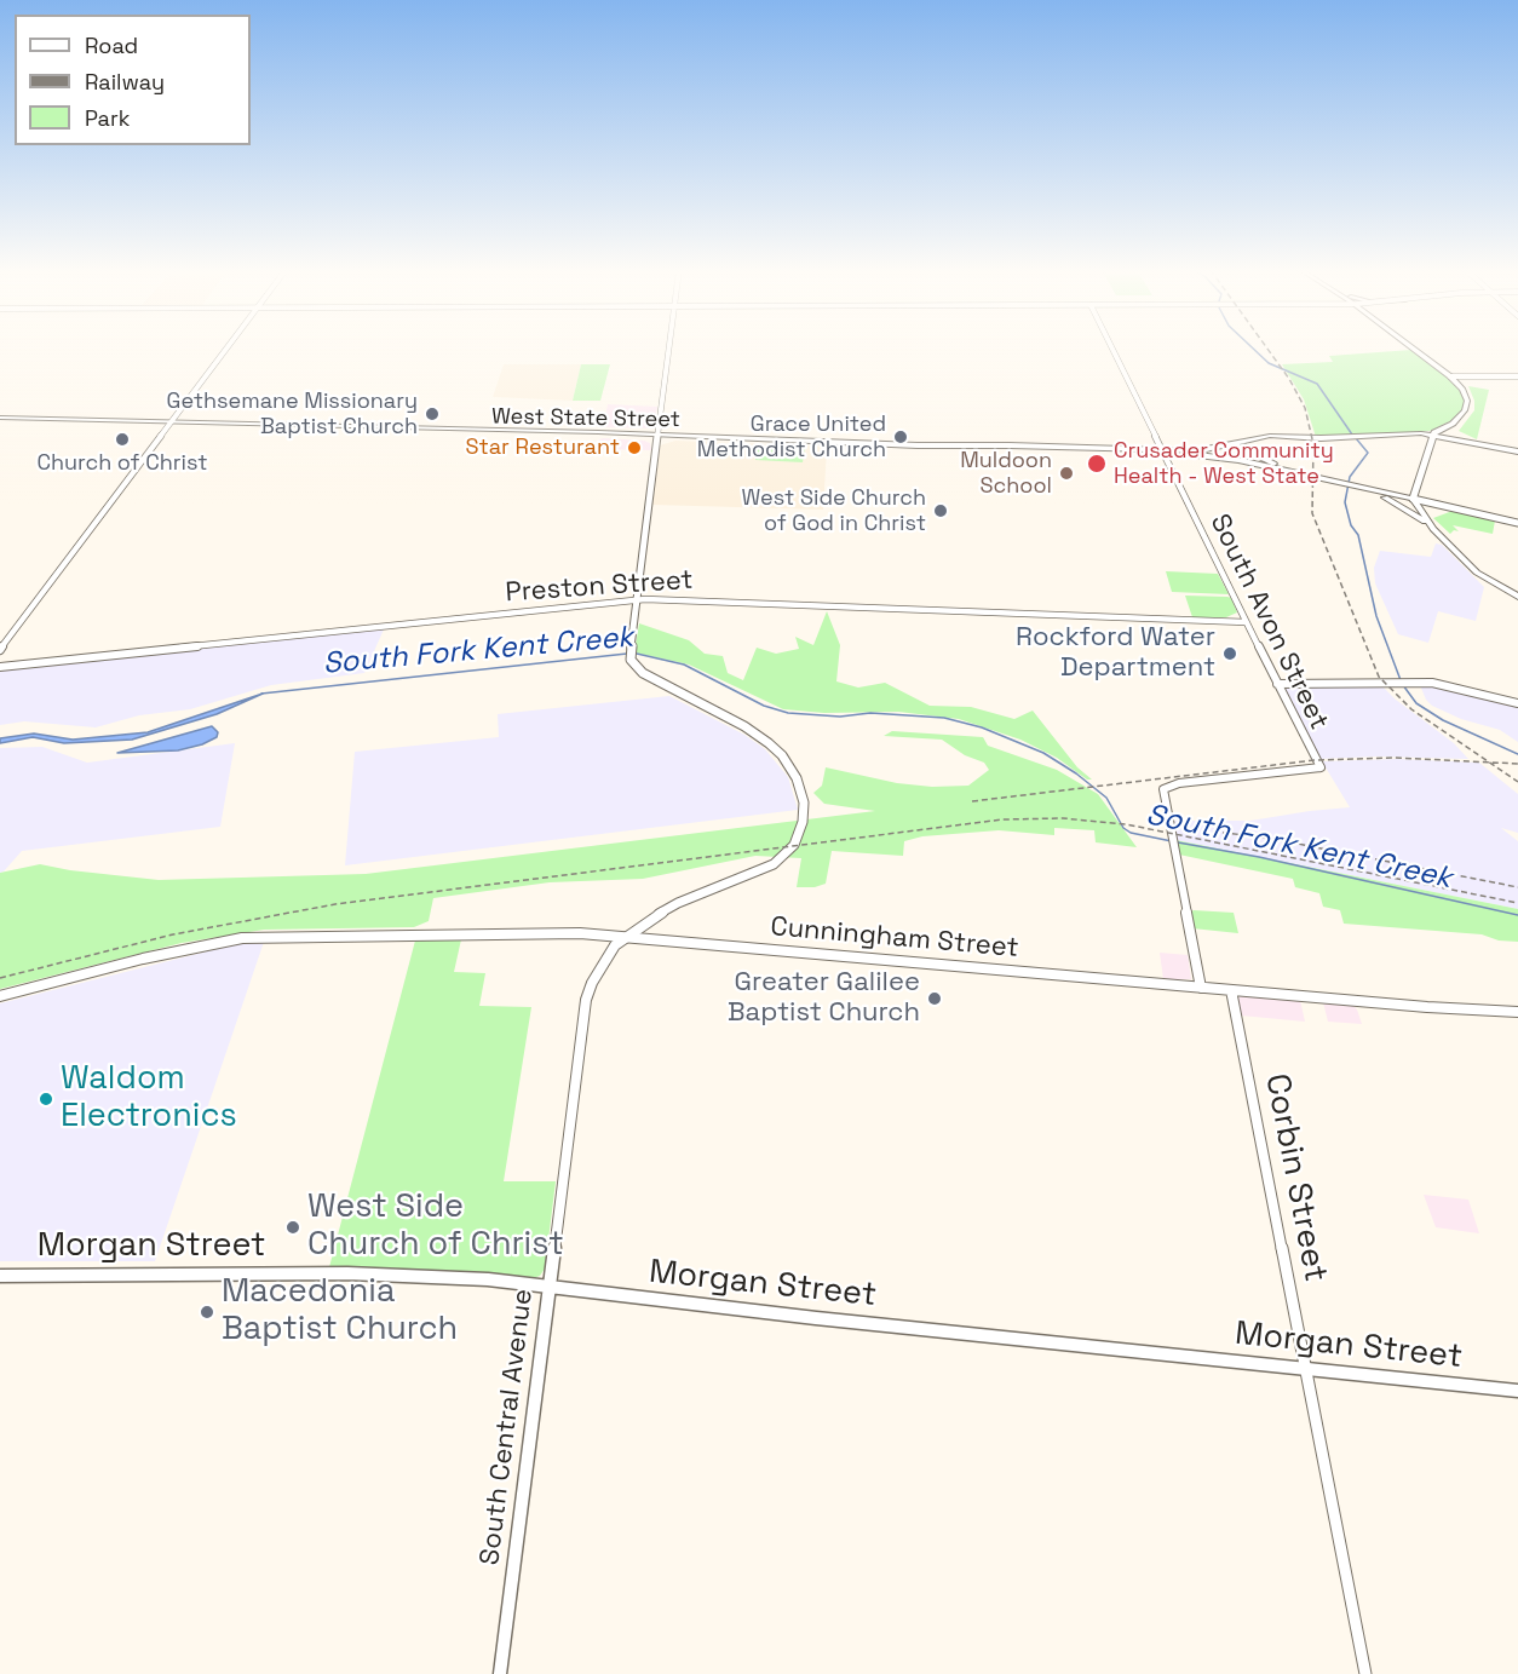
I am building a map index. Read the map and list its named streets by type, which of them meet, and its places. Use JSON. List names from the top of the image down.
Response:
{
  "streets": {
    "main road": ["West State Street", "Morgan Street", "South Central Avenue"],
    "street": [
      "Preston Street",
      "South Avon Street",
      "Cunningham Street",
      "Corbin Street"
    ]
  },
  "crossings": [
    ["West State Street", "South Avon Street"],
    ["West State Street", "South Central Avenue"],
    ["Preston Street", "South Avon Street"],
    ["Preston Street", "South Central Avenue"],
    ["South Avon Street", "Cunningham Street"],
    ["Cunningham Street", "Corbin Street"],
    ["Cunningham Street", "South Central Avenue"],
    ["Corbin Street", "Morgan Street"],
    ["Morgan Street", "South Central Avenue"]
  ],
  "water": ["South Fork Kent Creek"],
  "places": [
    "Gethsemane Missionary Baptist Church",
    "Grace United Methodist Church",
    "Church of Christ",
    "Star Resturant",
    "Crusader Community Health - West State",
    "Muldoon School",
    "West Side Church of God in Christ",
    "Rockford Water Department",
    "Greater Galilee Baptist Church",
    "Waldom Electronics",
    "West Side Church of Christ",
    "Macedonia Baptist Church"
  ],
  "legend": ["Road", "Railway", "Park"]
}
